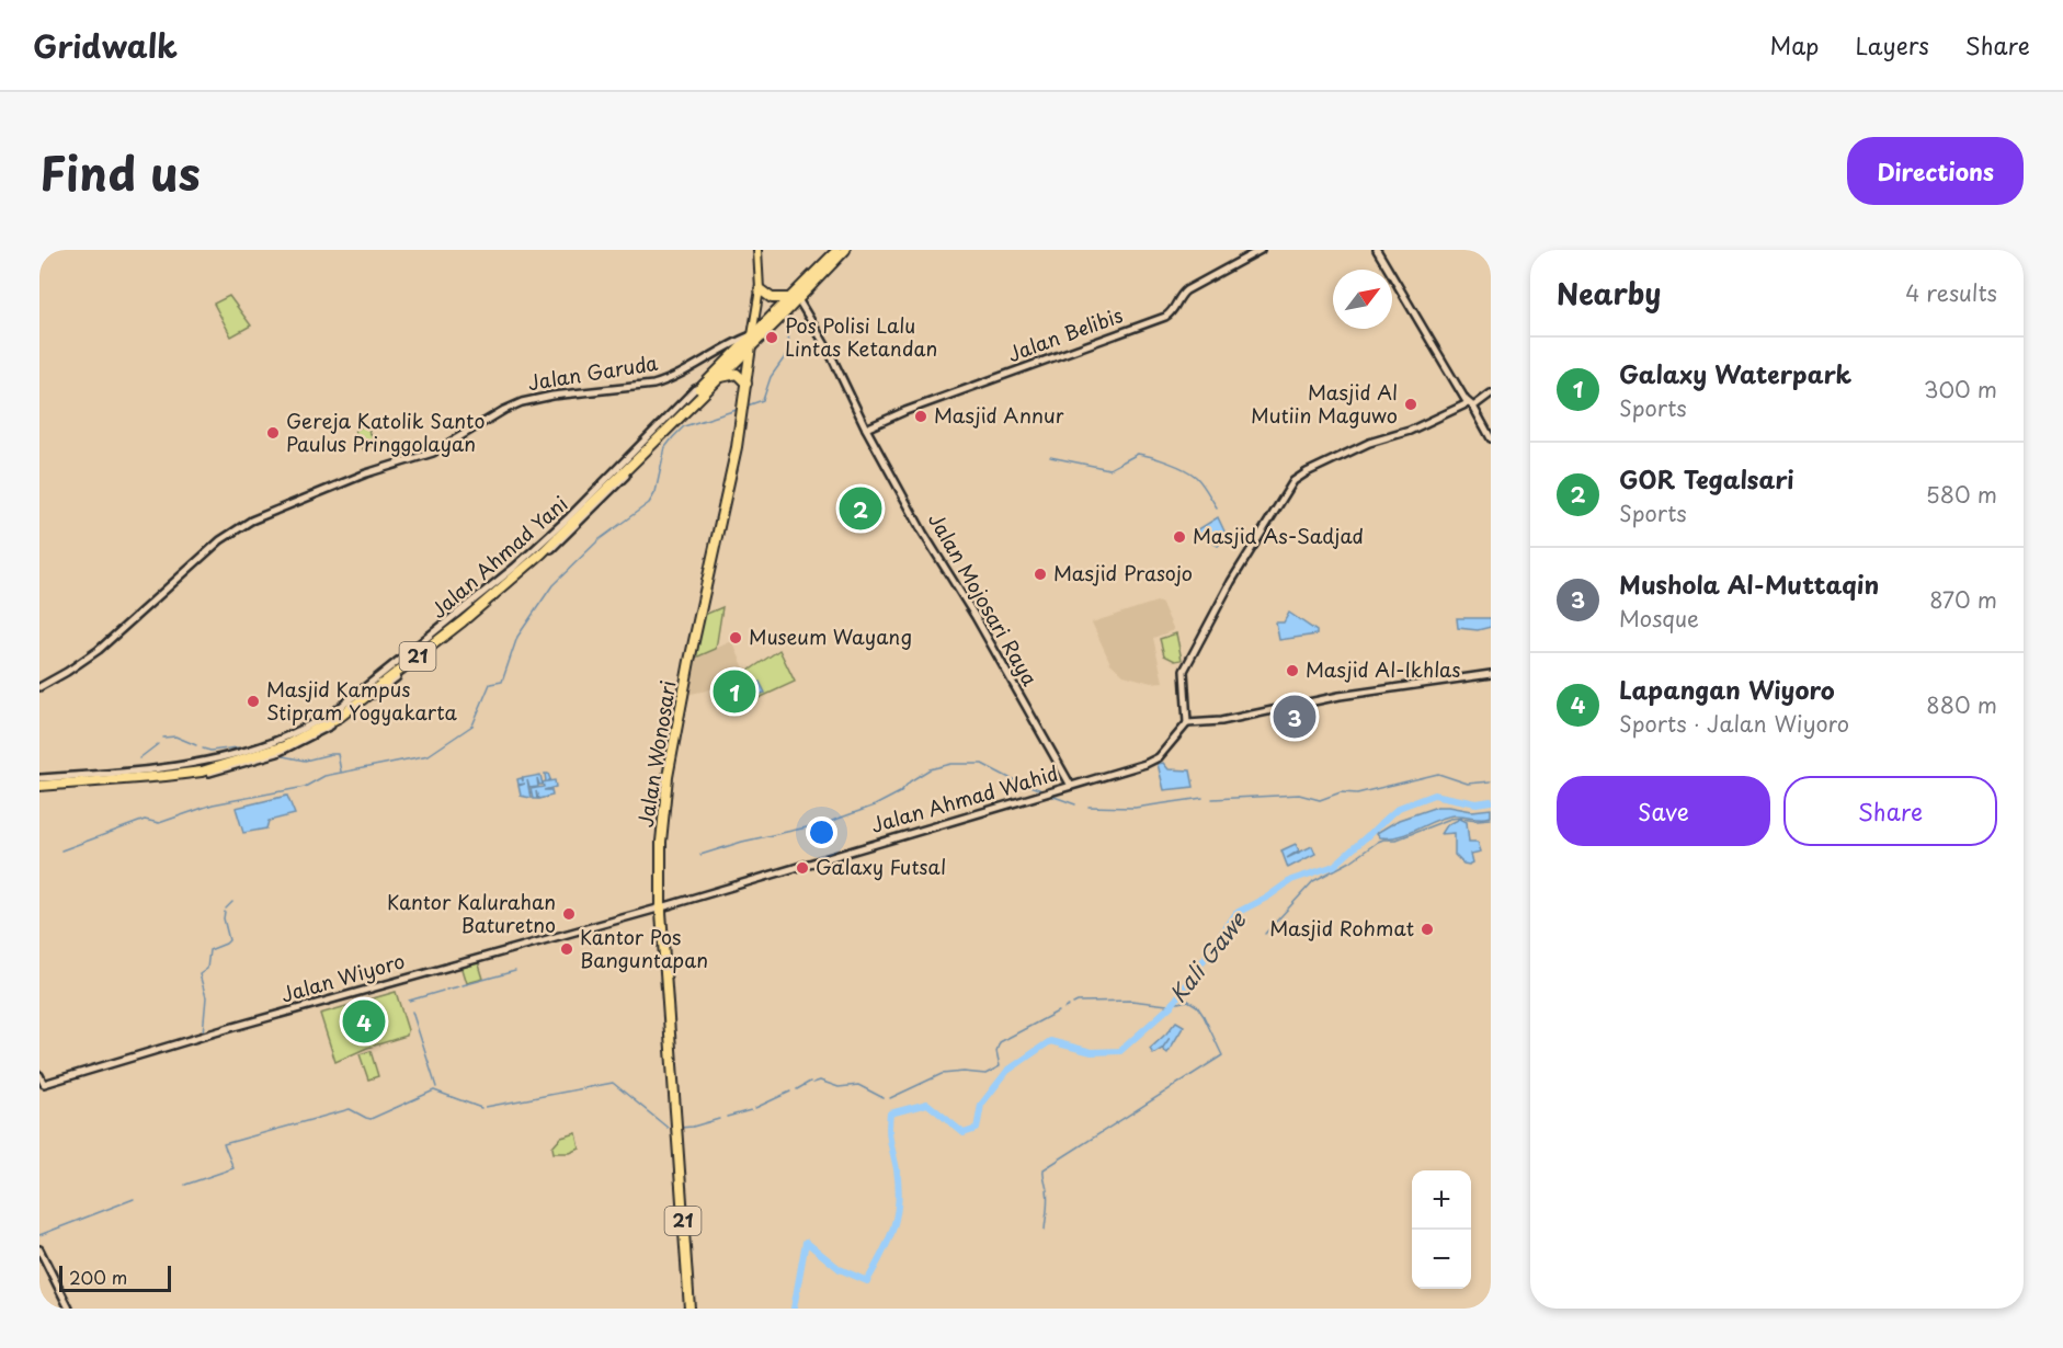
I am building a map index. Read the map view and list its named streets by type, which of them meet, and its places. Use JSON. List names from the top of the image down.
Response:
{
  "streets": {
    "highway": ["Jalan Ahmad Yani", "21", "Jalan Wonosari"],
    "street": [
      "Jalan Belibis",
      "Jalan Garuda",
      "Jalan Mojosari Raya",
      "Jalan Ahmad Wahid",
      "Jalan Wiyoro"
    ]
  },
  "crossings": [
    ["Jalan Belibis", "Jalan Mojosari Raya"],
    ["Jalan Garuda", "Jalan Ahmad Yani"],
    ["Jalan Garuda", "Jalan Wonosari"],
    ["Jalan Ahmad Yani", "Jalan Mojosari Raya"],
    ["Jalan Ahmad Yani", "Jalan Wonosari"],
    ["Jalan Mojosari Raya", "Jalan Ahmad Wahid"],
    ["Jalan Wonosari", "Jalan Ahmad Wahid"],
    ["Jalan Wonosari", "Jalan Wiyoro"],
    ["Jalan Ahmad Wahid", "Jalan Wiyoro"]
  ],
  "water": ["Kali Gawe"],
  "places": [
    "Pos Polisi Lalu Lintas Ketandan",
    "Masjid Al Mutiin Maguwo",
    "Masjid Annur",
    "Gereja Katolik Santo Paulus Pringgolayan",
    "Masjid As-Sadjad",
    "Masjid Prasojo",
    "Museum Wayang",
    "Masjid Al-Ikhlas",
    "Masjid Kampus Stipram Yogyakarta",
    "Galaxy Futsal",
    "Kantor Kalurahan Baturetno",
    "Masjid Rohmat",
    "Kantor Pos Banguntapan"
  ],
  "scale_bar": "200 m",
  "north": "top right",
  "page": {
    "header": "Gridwalk",
    "nav": ["Map", "Layers", "Share"],
    "title": "Find us",
    "buttons": [
      "Directions",
      ["Save", "Share"]
    ],
    "heading": ["Nearby", "4 results"],
    "list": [
      {
        "mark": "1",
        "name": "Galaxy Waterpark",
        "note": "Sports",
        "value": "300 m"
      },
      {
        "mark": "2",
        "name": "GOR Tegalsari",
        "note": "Sports",
        "value": "580 m"
      },
      {
        "mark": "3",
        "name": "Mushola Al-Muttaqin",
        "note": "Mosque",
        "value": "870 m"
      },
      {
        "mark": "4",
        "name": "Lapangan Wiyoro",
        "note": "Sports · Jalan Wiyoro",
        "value": "880 m"
      }
    ],
    "pins": [
      "2",
      "1",
      "3",
      "4"
    ],
    "map_buttons": ["+", "−"],
    "scale": "200 m"
  }
}
